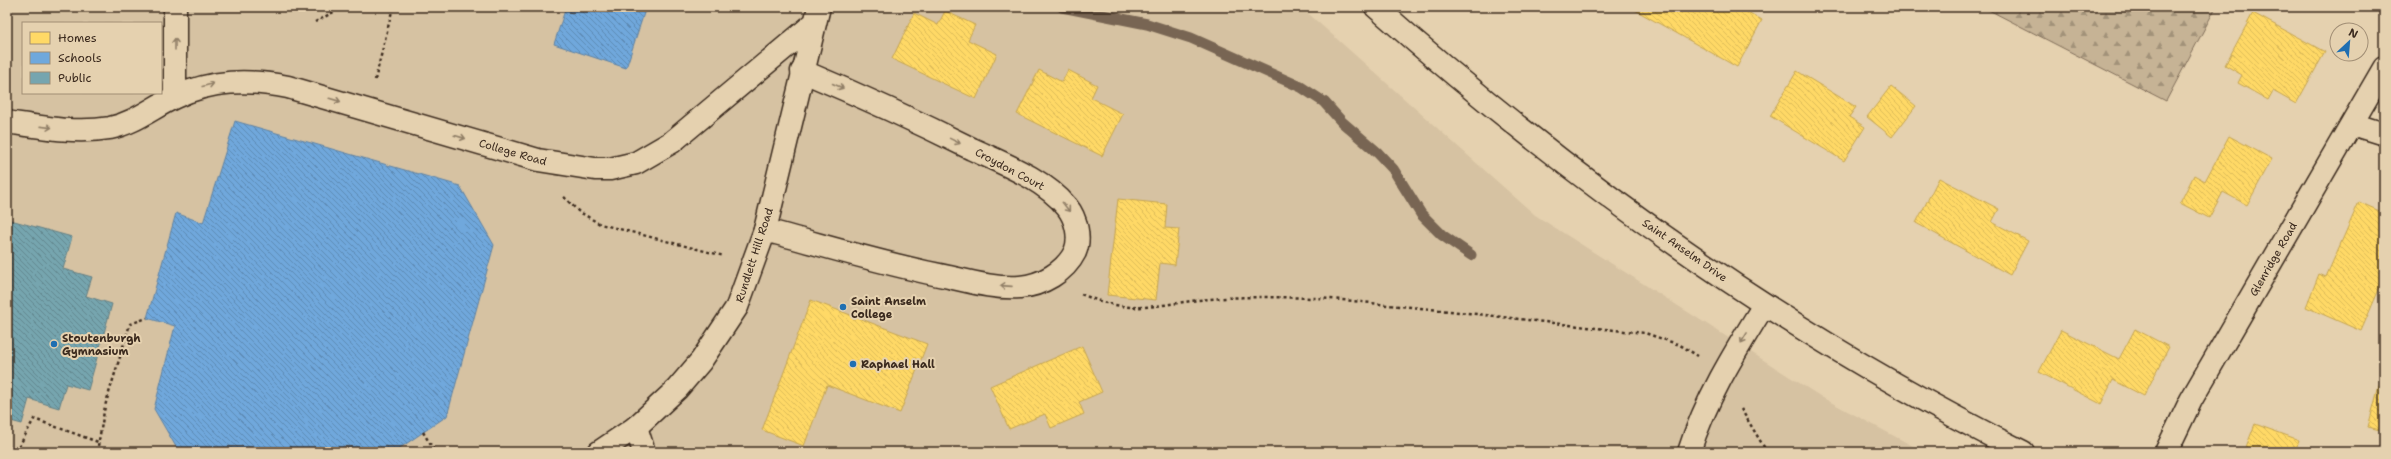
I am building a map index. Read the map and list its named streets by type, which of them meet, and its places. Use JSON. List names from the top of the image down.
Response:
{
  "streets": {
    "street": [
      "College Road",
      "Croydon Court",
      "Saint Anselm Drive",
      "Rundlett Hill Road",
      "Glenridge Road"
    ]
  },
  "crossings": [
    ["College Road", "Rundlett Hill Road"],
    ["Croydon Court", "Rundlett Hill Road"]
  ],
  "one_way": ["College Road"],
  "places": ["Saint Anselm College", "Stoutenburgh Gymnasium", "Raphael Hall"],
  "legend": ["Homes", "Schools", "Public"],
  "north": "top right"
}
